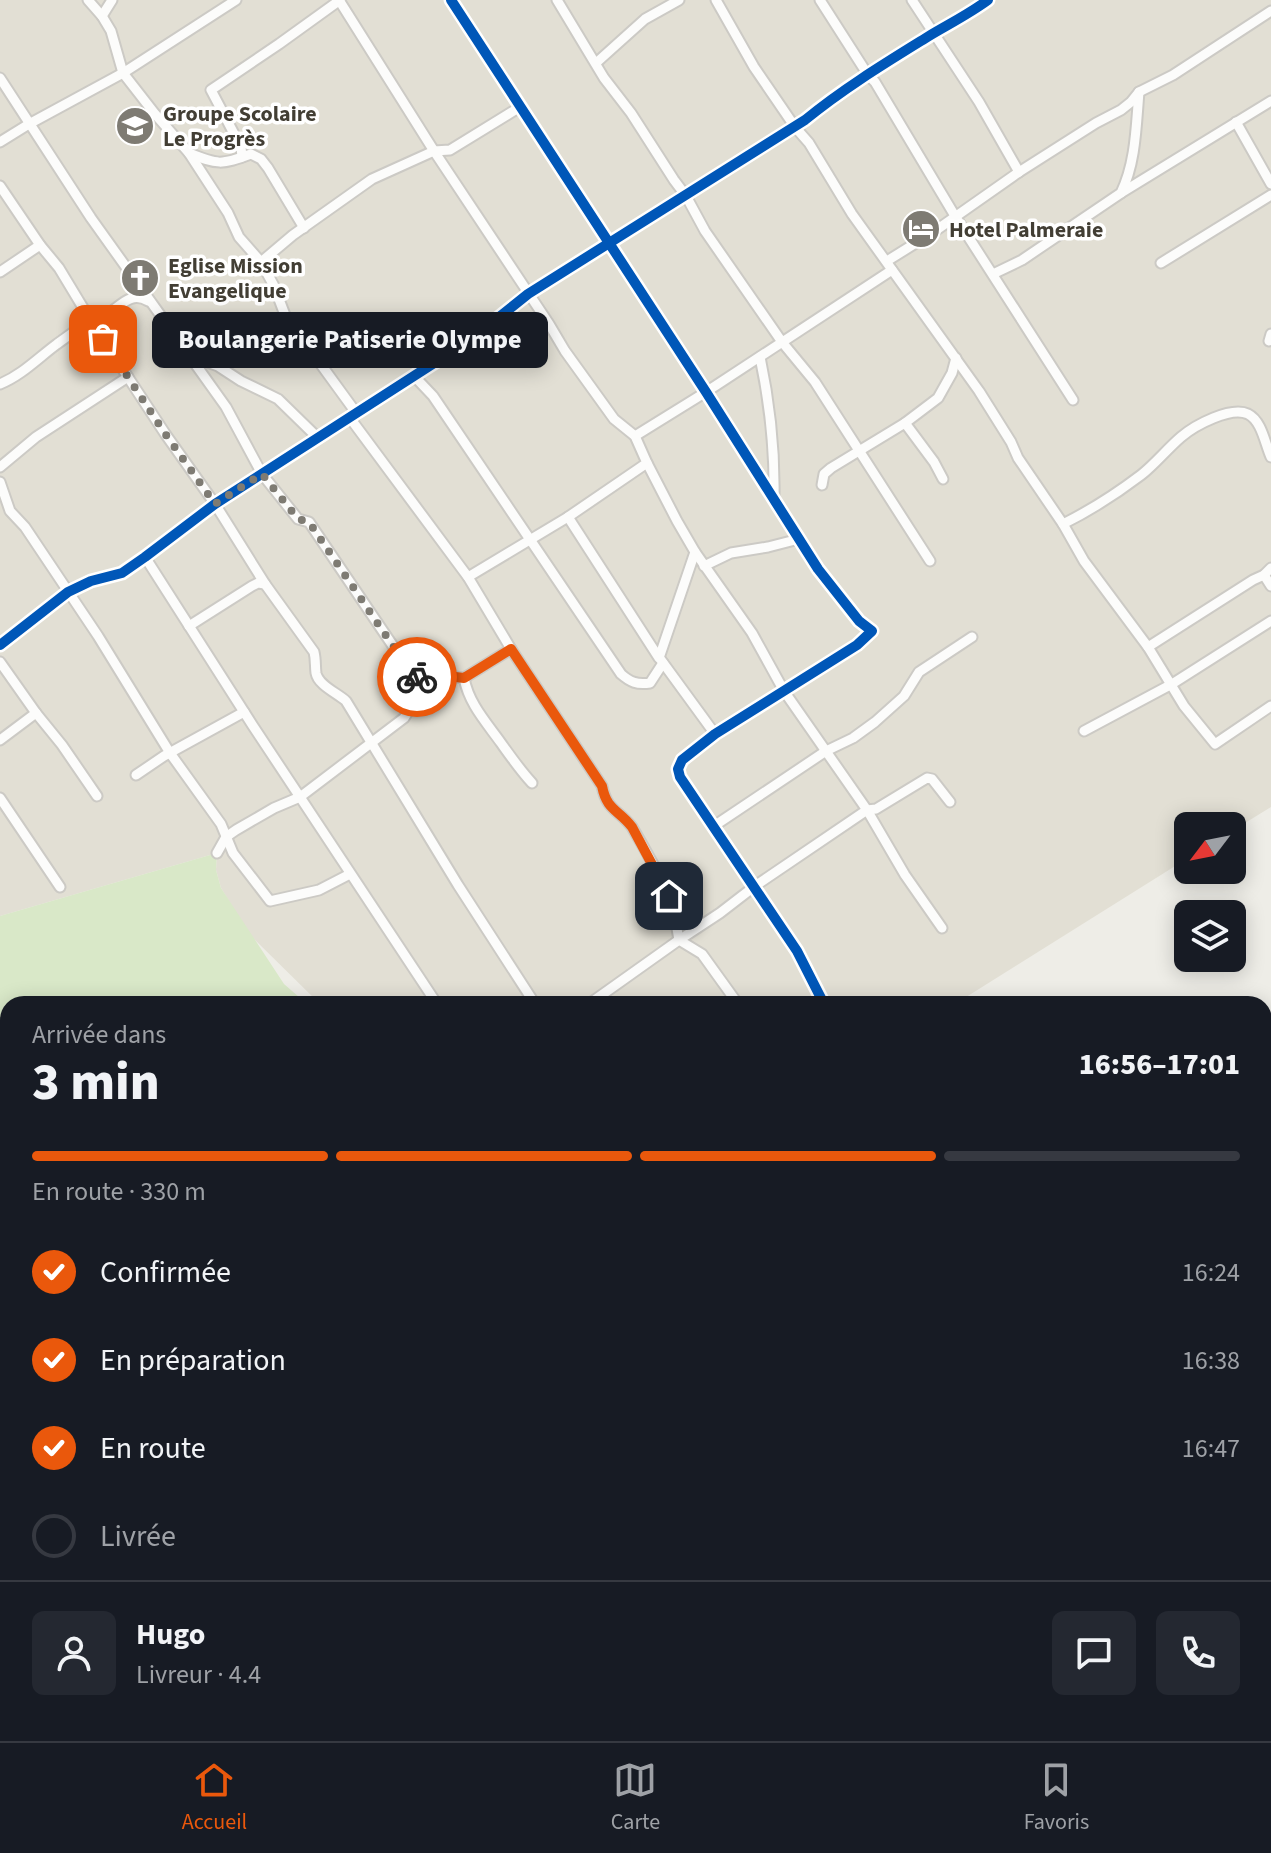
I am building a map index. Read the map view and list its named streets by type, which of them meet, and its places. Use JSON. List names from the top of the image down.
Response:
{
  "places": {
    "school or university": ["Groupe Scolaire Le Progrès"],
    "hotel": ["Hotel Palmeraie"],
    "church": ["Eglise Mission Evangelique"],
    "other": ["Boulangerie Patiserie Olympe"]
  },
  "north": "bottom left",
  "page": {
    "bubble": "Boulangerie Patiserie Olympe",
    "heading": ["3 min", "Arrivée dans", "16:56–17:01"],
    "panel": ["Hugo", "Livreur · 4.4"],
    "bar": "En route · 330 m",
    "list": [
      ["Confirmée", "16:24"],
      ["En préparation", "16:38"],
      ["En route", "16:47"],
      "Livrée"
    ],
    "tabs": ["Accueil", "Carte", "Favoris"]
  }
}
